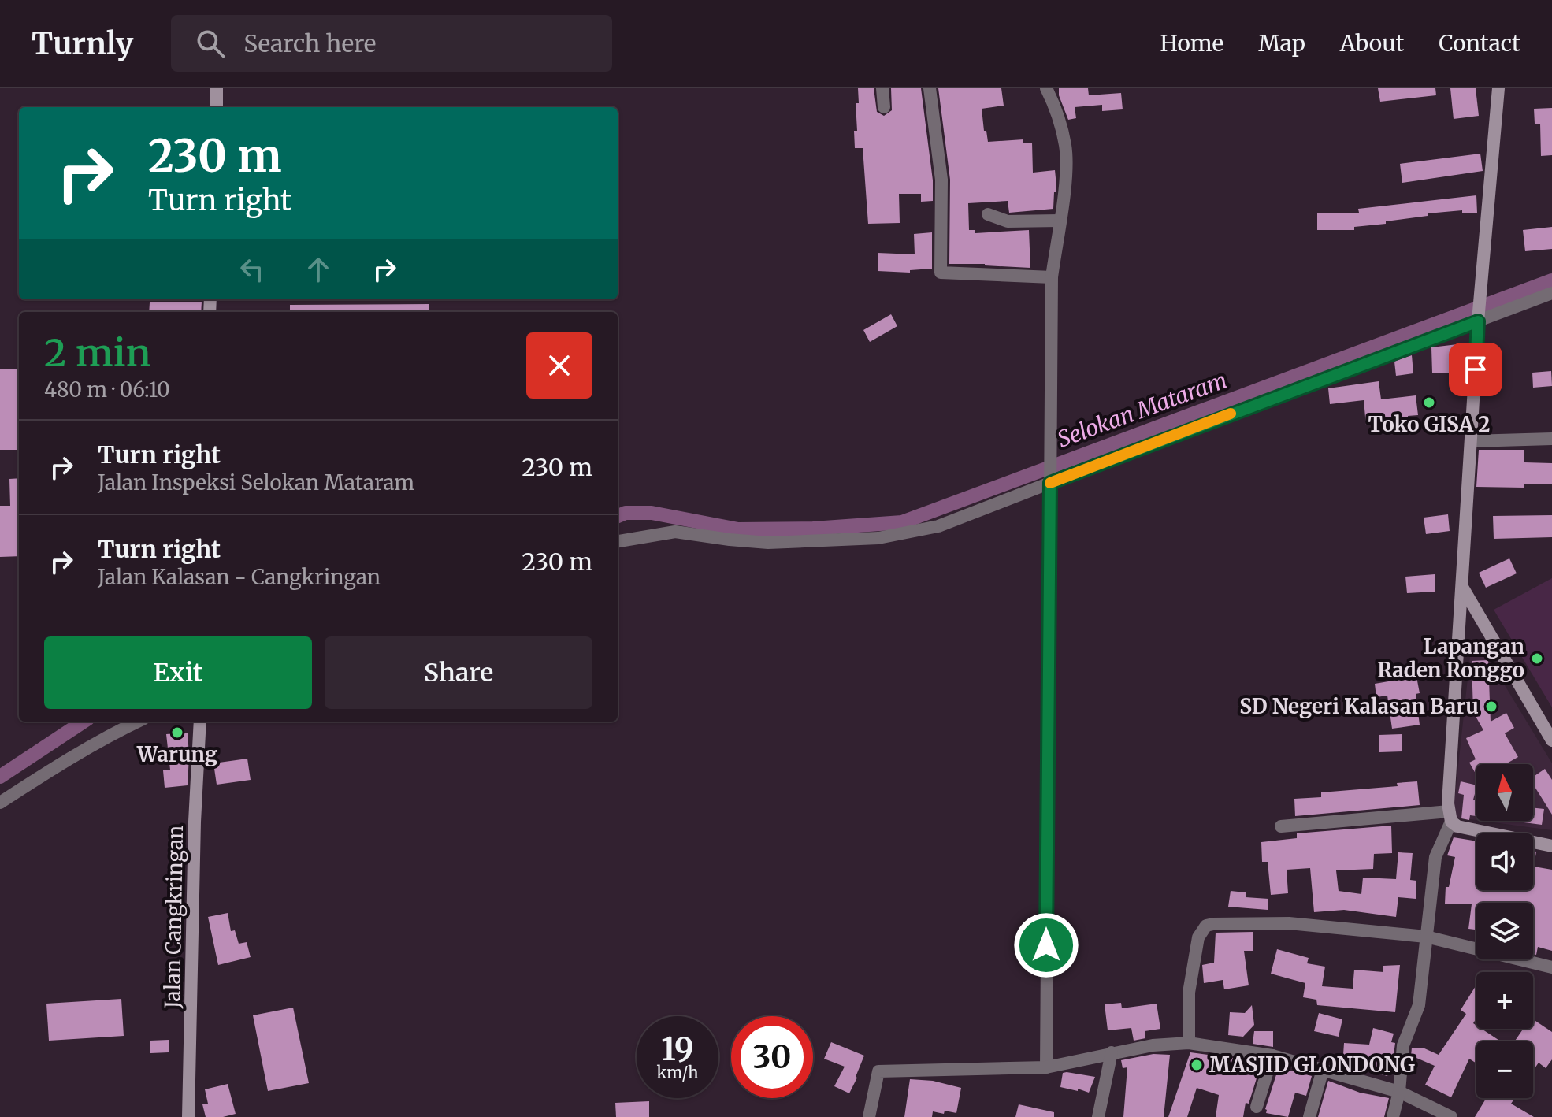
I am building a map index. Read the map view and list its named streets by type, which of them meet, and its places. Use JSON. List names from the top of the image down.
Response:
{
  "streets": {
    "main road": ["Jalan Cangkringan"]
  },
  "water": ["Selokan Mataram"],
  "places": [
    "Toko GISA 2",
    "Lapangan Raden Ronggo",
    "SD Negeri Kalasan Baru",
    "Warung",
    "MASJID GLONDONG"
  ],
  "north": "top",
  "page": {
    "header": "Turnly",
    "search": "Search here",
    "nav": [
      "Home",
      "Map",
      "About",
      "Contact"
    ],
    "turn": ["230 m", "Turn right"],
    "heading": ["2 min", "480 m · 06:10"],
    "list": [
      {
        "name": "Turn right",
        "note": "Jalan Inspeksi Selokan Mataram",
        "value": "230 m"
      },
      {
        "name": "Turn right",
        "note": "Jalan Kalasan - Cangkringan",
        "value": "230 m"
      }
    ],
    "buttons": ["Exit", "Share"],
    "map_buttons": ["+", "−"],
    "speed": "19 km/h",
    "limit": "30"
  }
}
